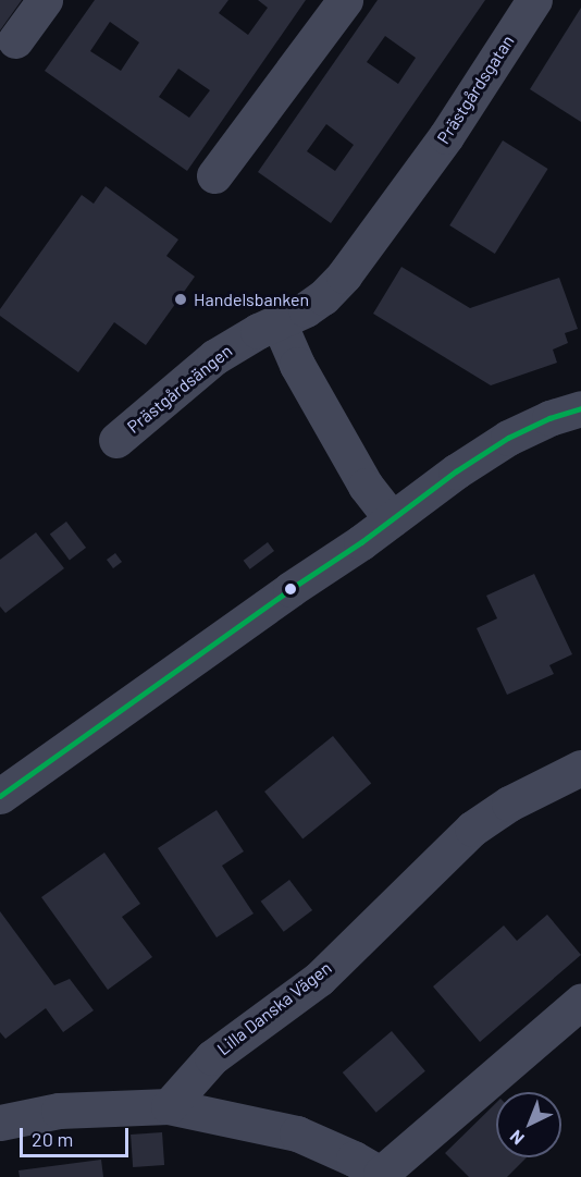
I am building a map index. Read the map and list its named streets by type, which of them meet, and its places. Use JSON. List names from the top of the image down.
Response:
{
  "streets": {
    "street": ["Prästgårdsgatan", "Prästgårdsängen", "Lilla Danska Vägen"]
  },
  "crossings": [
    ["Prästgårdsgatan", "Prästgårdsängen"]
  ],
  "places": ["Handelsbanken"],
  "scale_bar": "20 m",
  "north": "bottom left"
}
